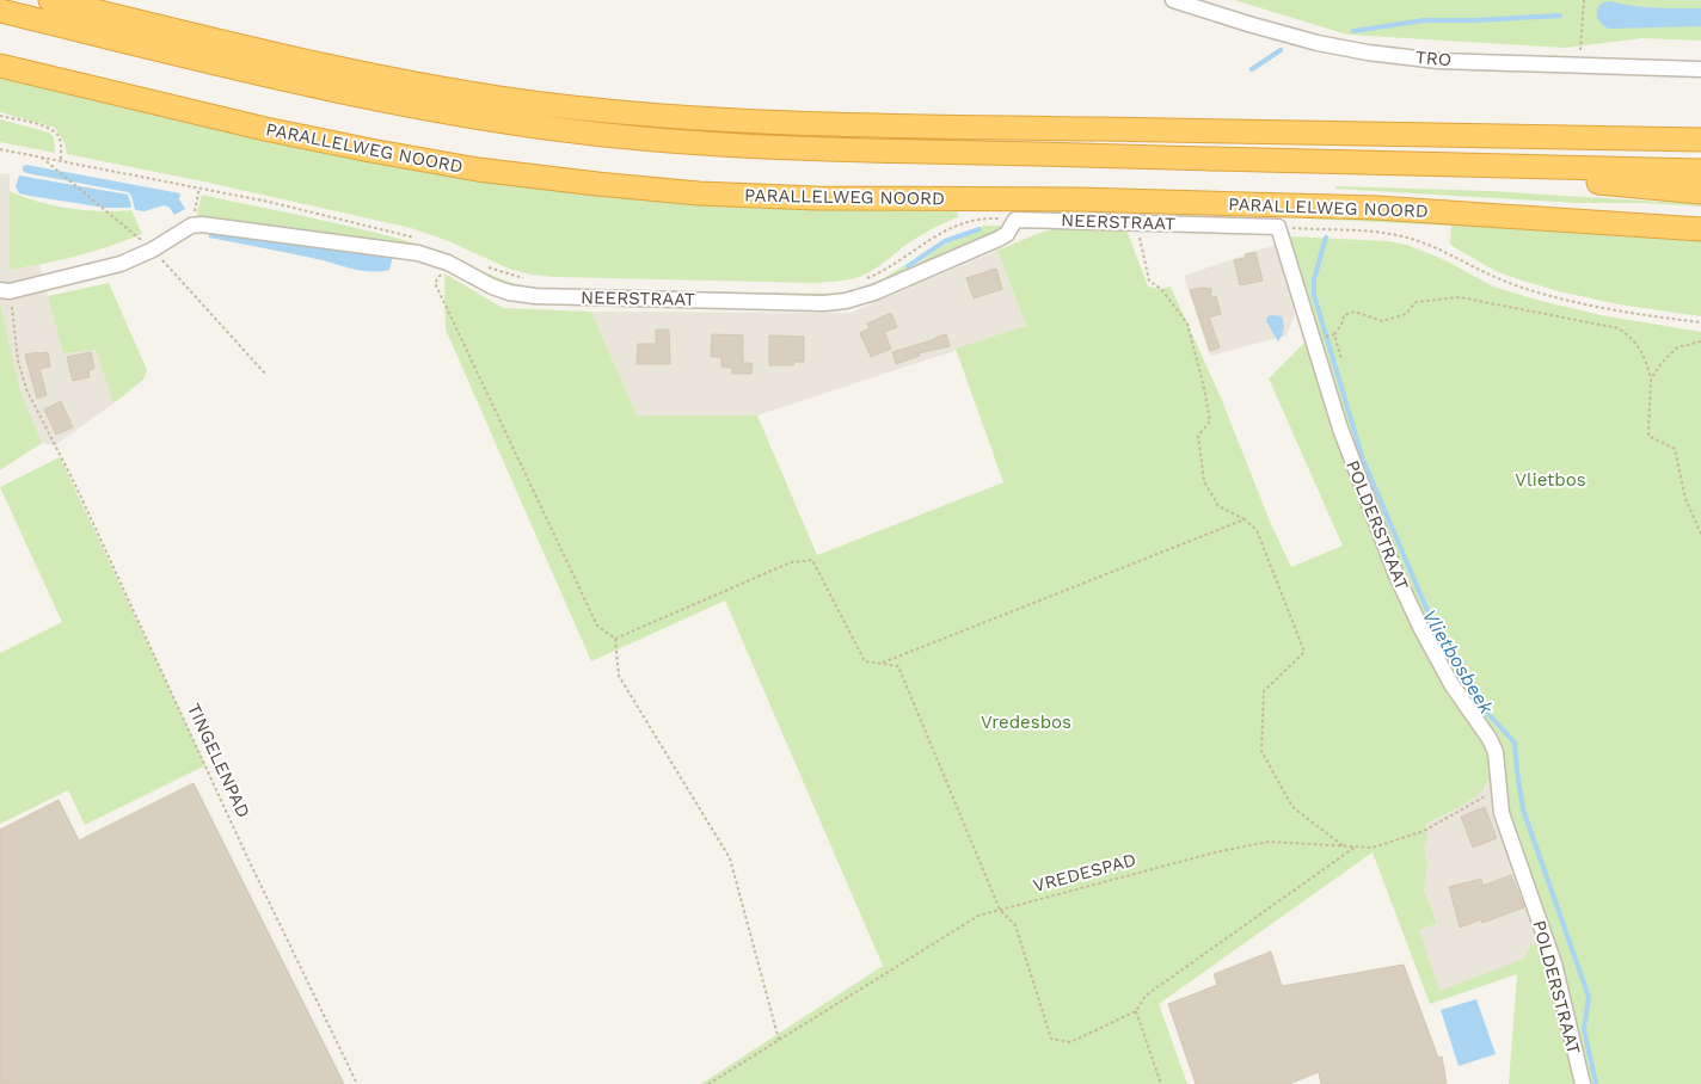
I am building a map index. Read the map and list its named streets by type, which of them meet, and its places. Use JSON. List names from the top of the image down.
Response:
{
  "streets": {
    "highway": ["PARALLELWEG NOORD"],
    "street": ["TRO", "NEERSTRAAT", "POLDERSTRAAT"],
    "path": ["TINGELENPAD", "VREDESPAD"]
  },
  "crossings": [
    ["NEERSTRAAT", "POLDERSTRAAT"],
    ["POLDERSTRAAT", "VREDESPAD"]
  ],
  "water": ["Vlietbosbeek"],
  "parks": ["Vlietbos", "Vredesbos"]
}
